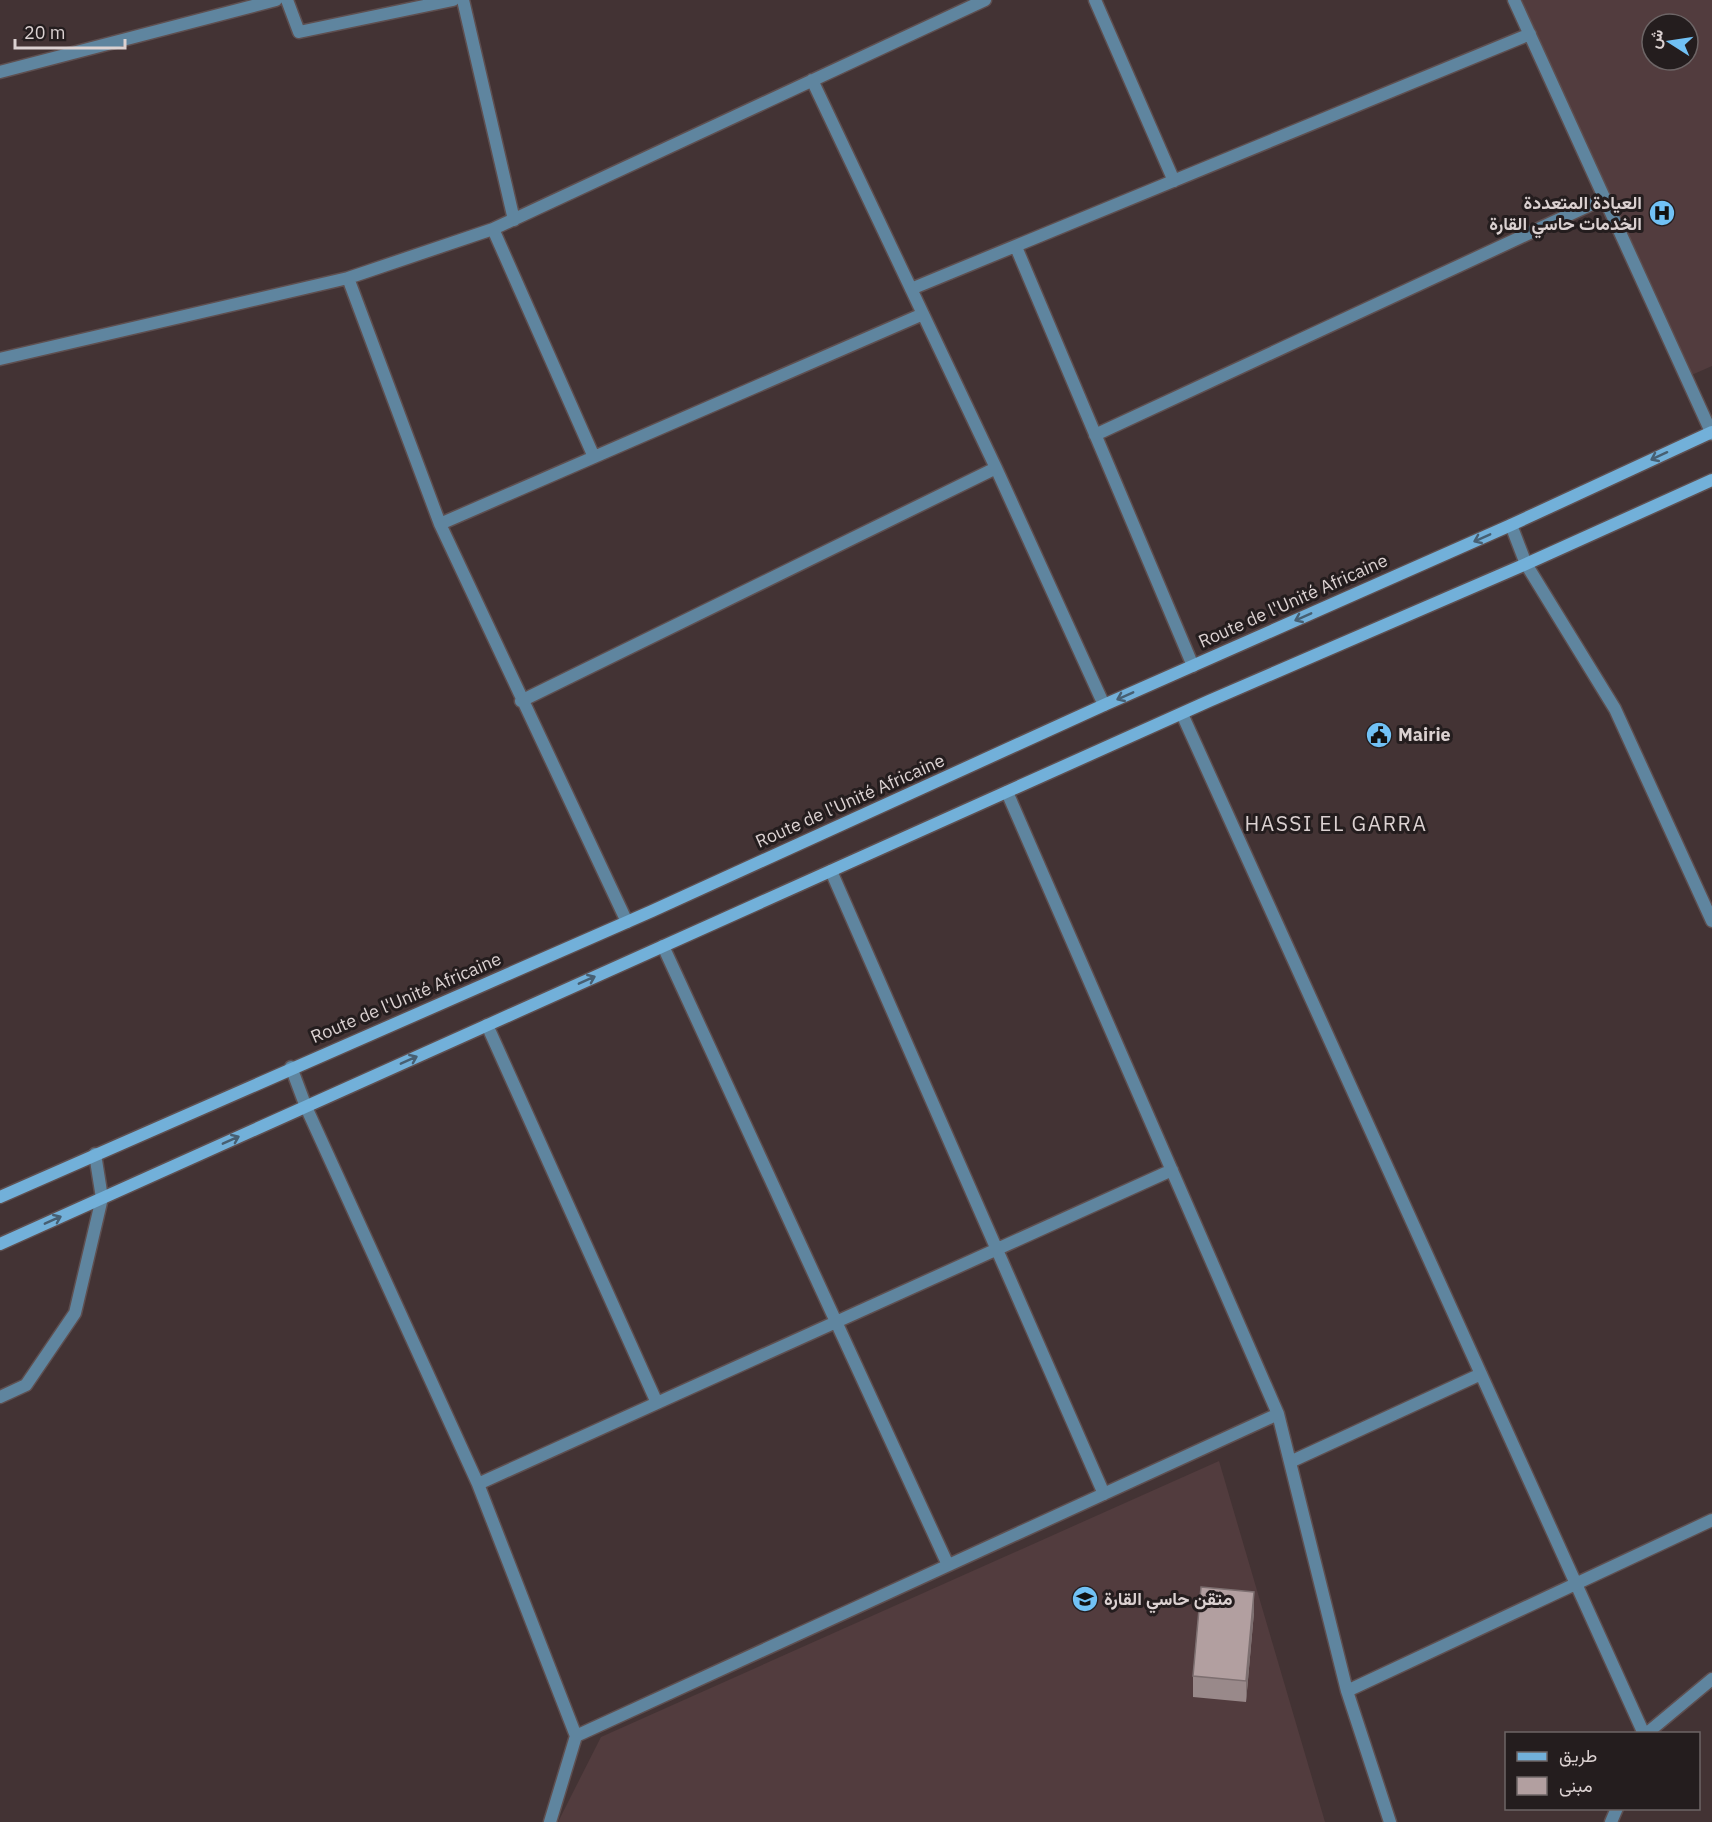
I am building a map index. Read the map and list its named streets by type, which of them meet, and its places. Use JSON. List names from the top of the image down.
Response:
{
  "streets": {
    "main road": ["Route de l'Unité Africaine"]
  },
  "districts": ["HASSI EL GARRA"],
  "places": {
    "hospital": ["العيادة المتعددة الخدمات حاسي القارة"],
    "public building": ["Mairie"],
    "school or university": ["متقن حاسي القارة"]
  },
  "legend": ["طريق", "مبنى"],
  "scale_bar": "20 m",
  "north": "left"
}
